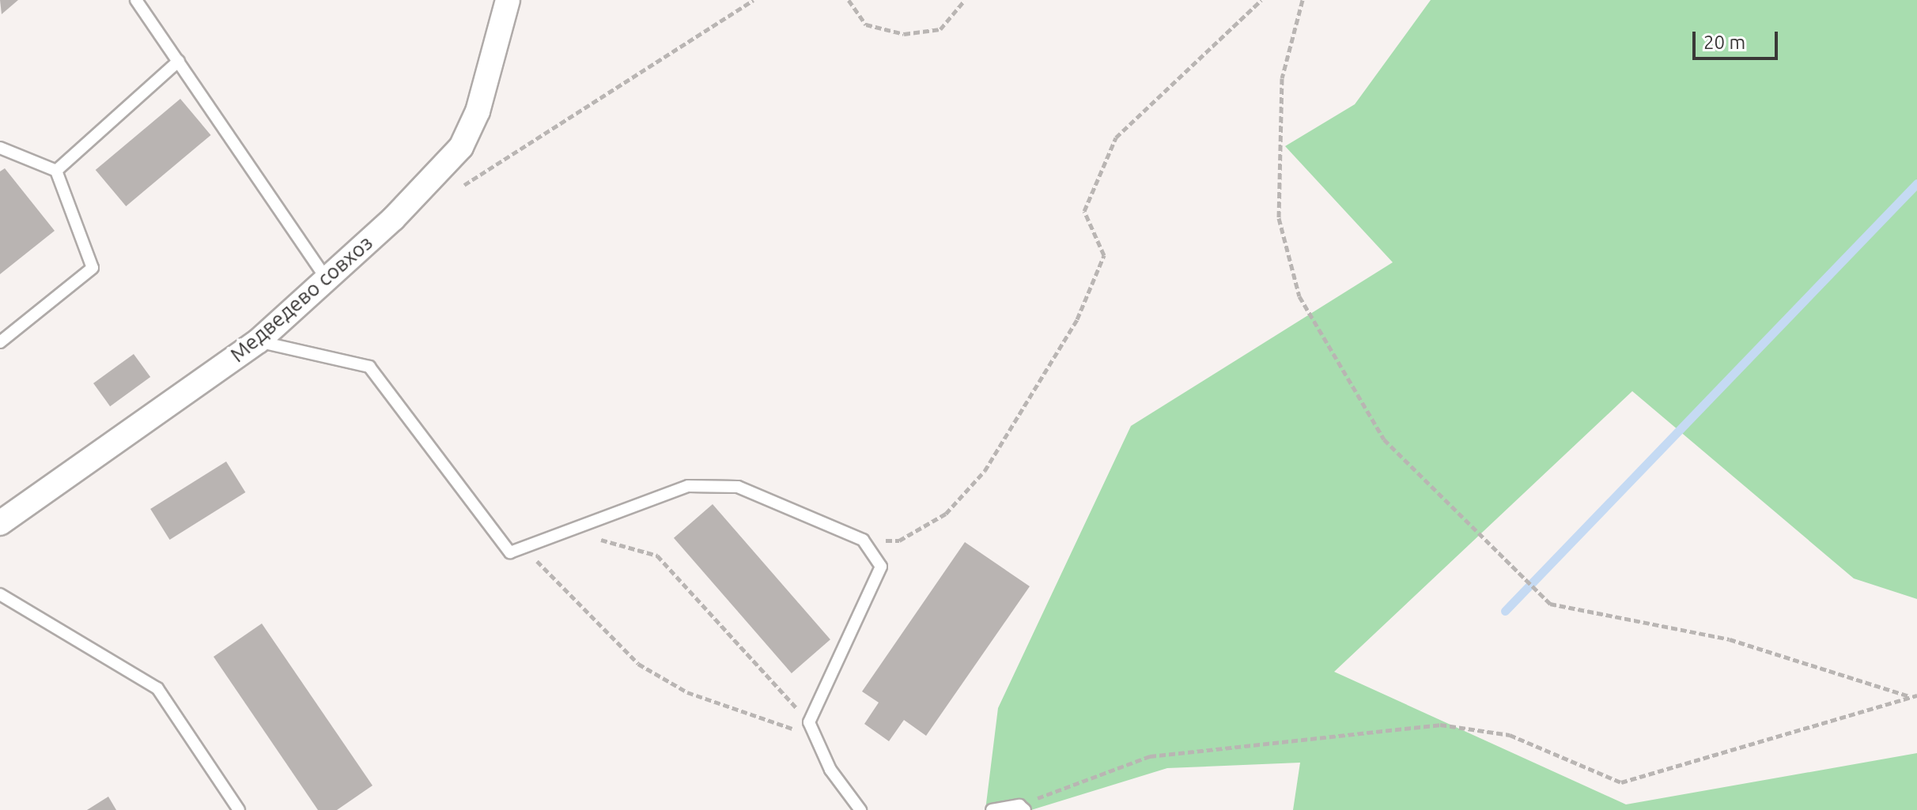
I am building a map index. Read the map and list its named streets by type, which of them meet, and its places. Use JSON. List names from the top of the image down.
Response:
{
  "streets": {
    "street": ["Медведево совхоз"]
  },
  "scale_bar": "20 m"
}
